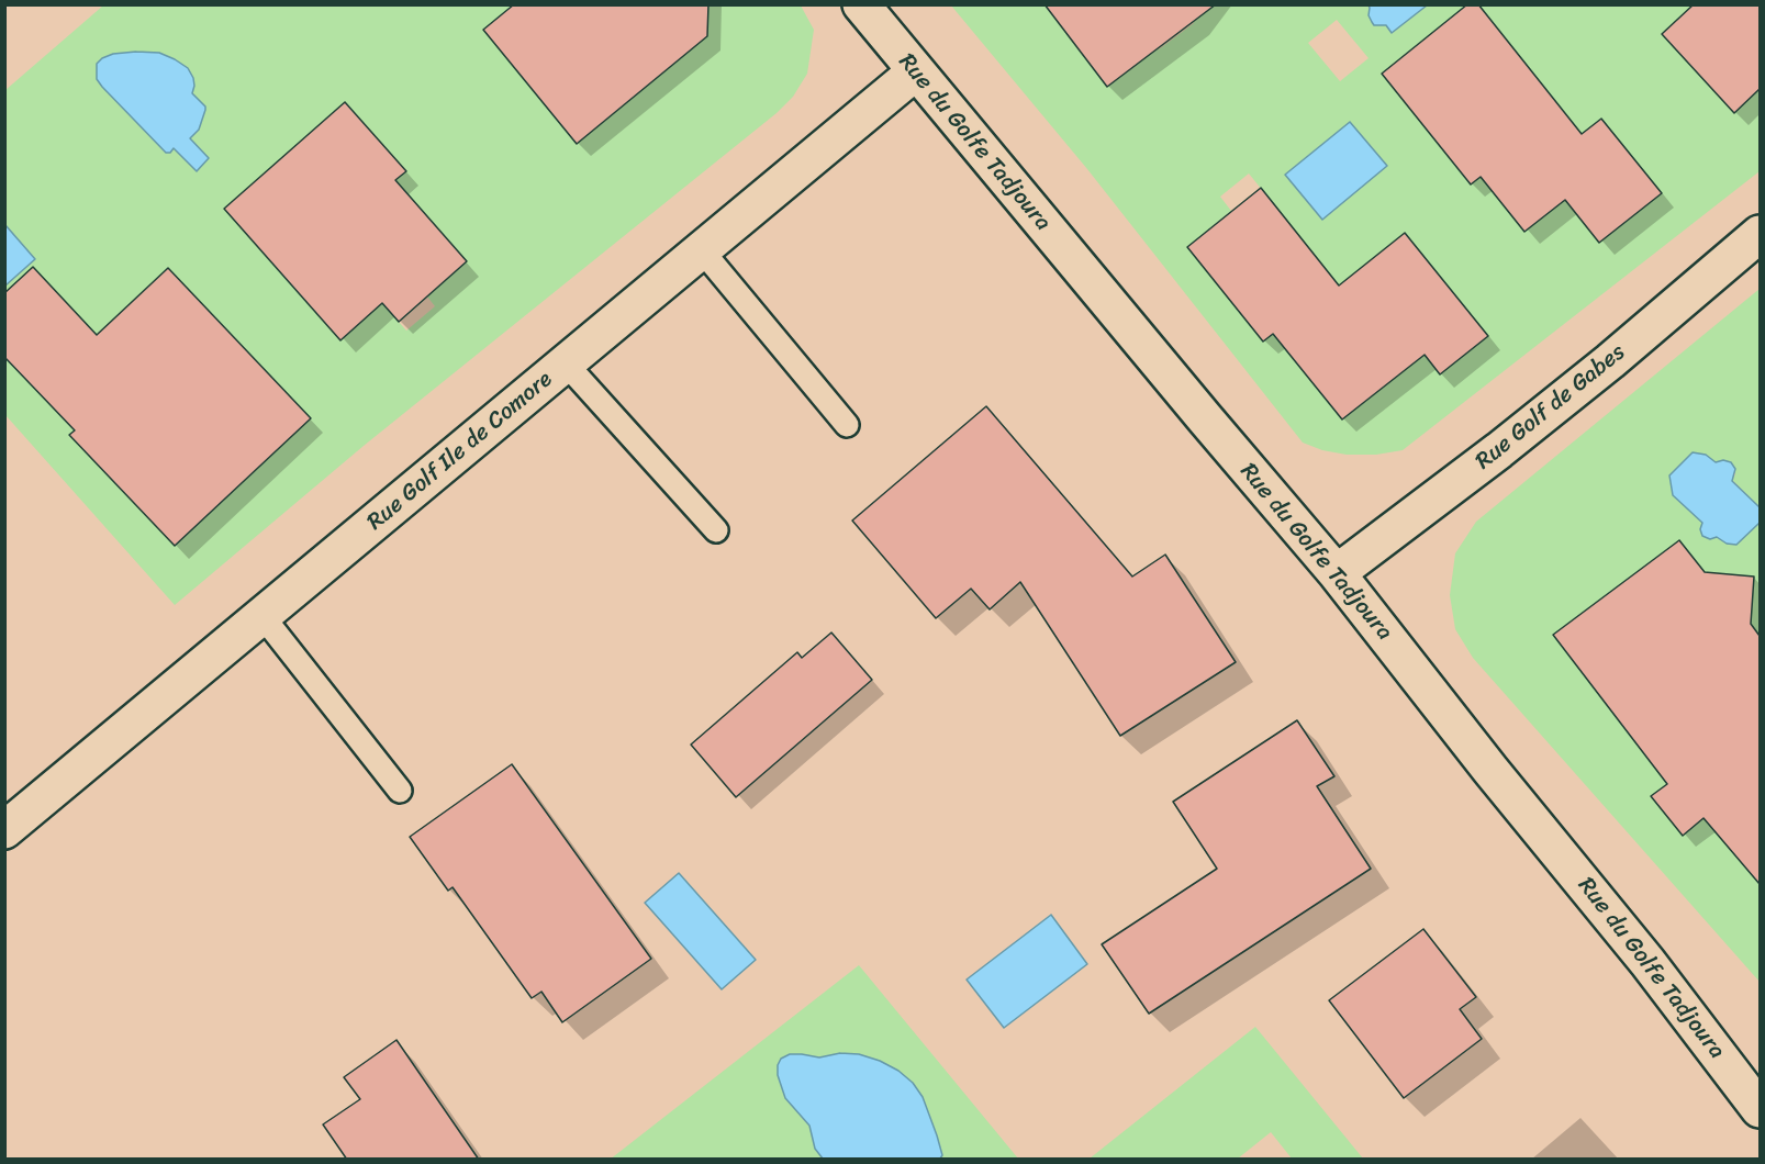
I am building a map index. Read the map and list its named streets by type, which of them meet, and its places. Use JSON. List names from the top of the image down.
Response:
{
  "streets": {
    "street": ["Rue du Golfe Tadjoura", "Rue Golf de Gabes", "Rue Golf Ile de Comore"]
  },
  "crossings": [
    ["Rue du Golfe Tadjoura", "Rue Golf de Gabes"],
    ["Rue du Golfe Tadjoura", "Rue Golf Ile de Comore"]
  ]
}
